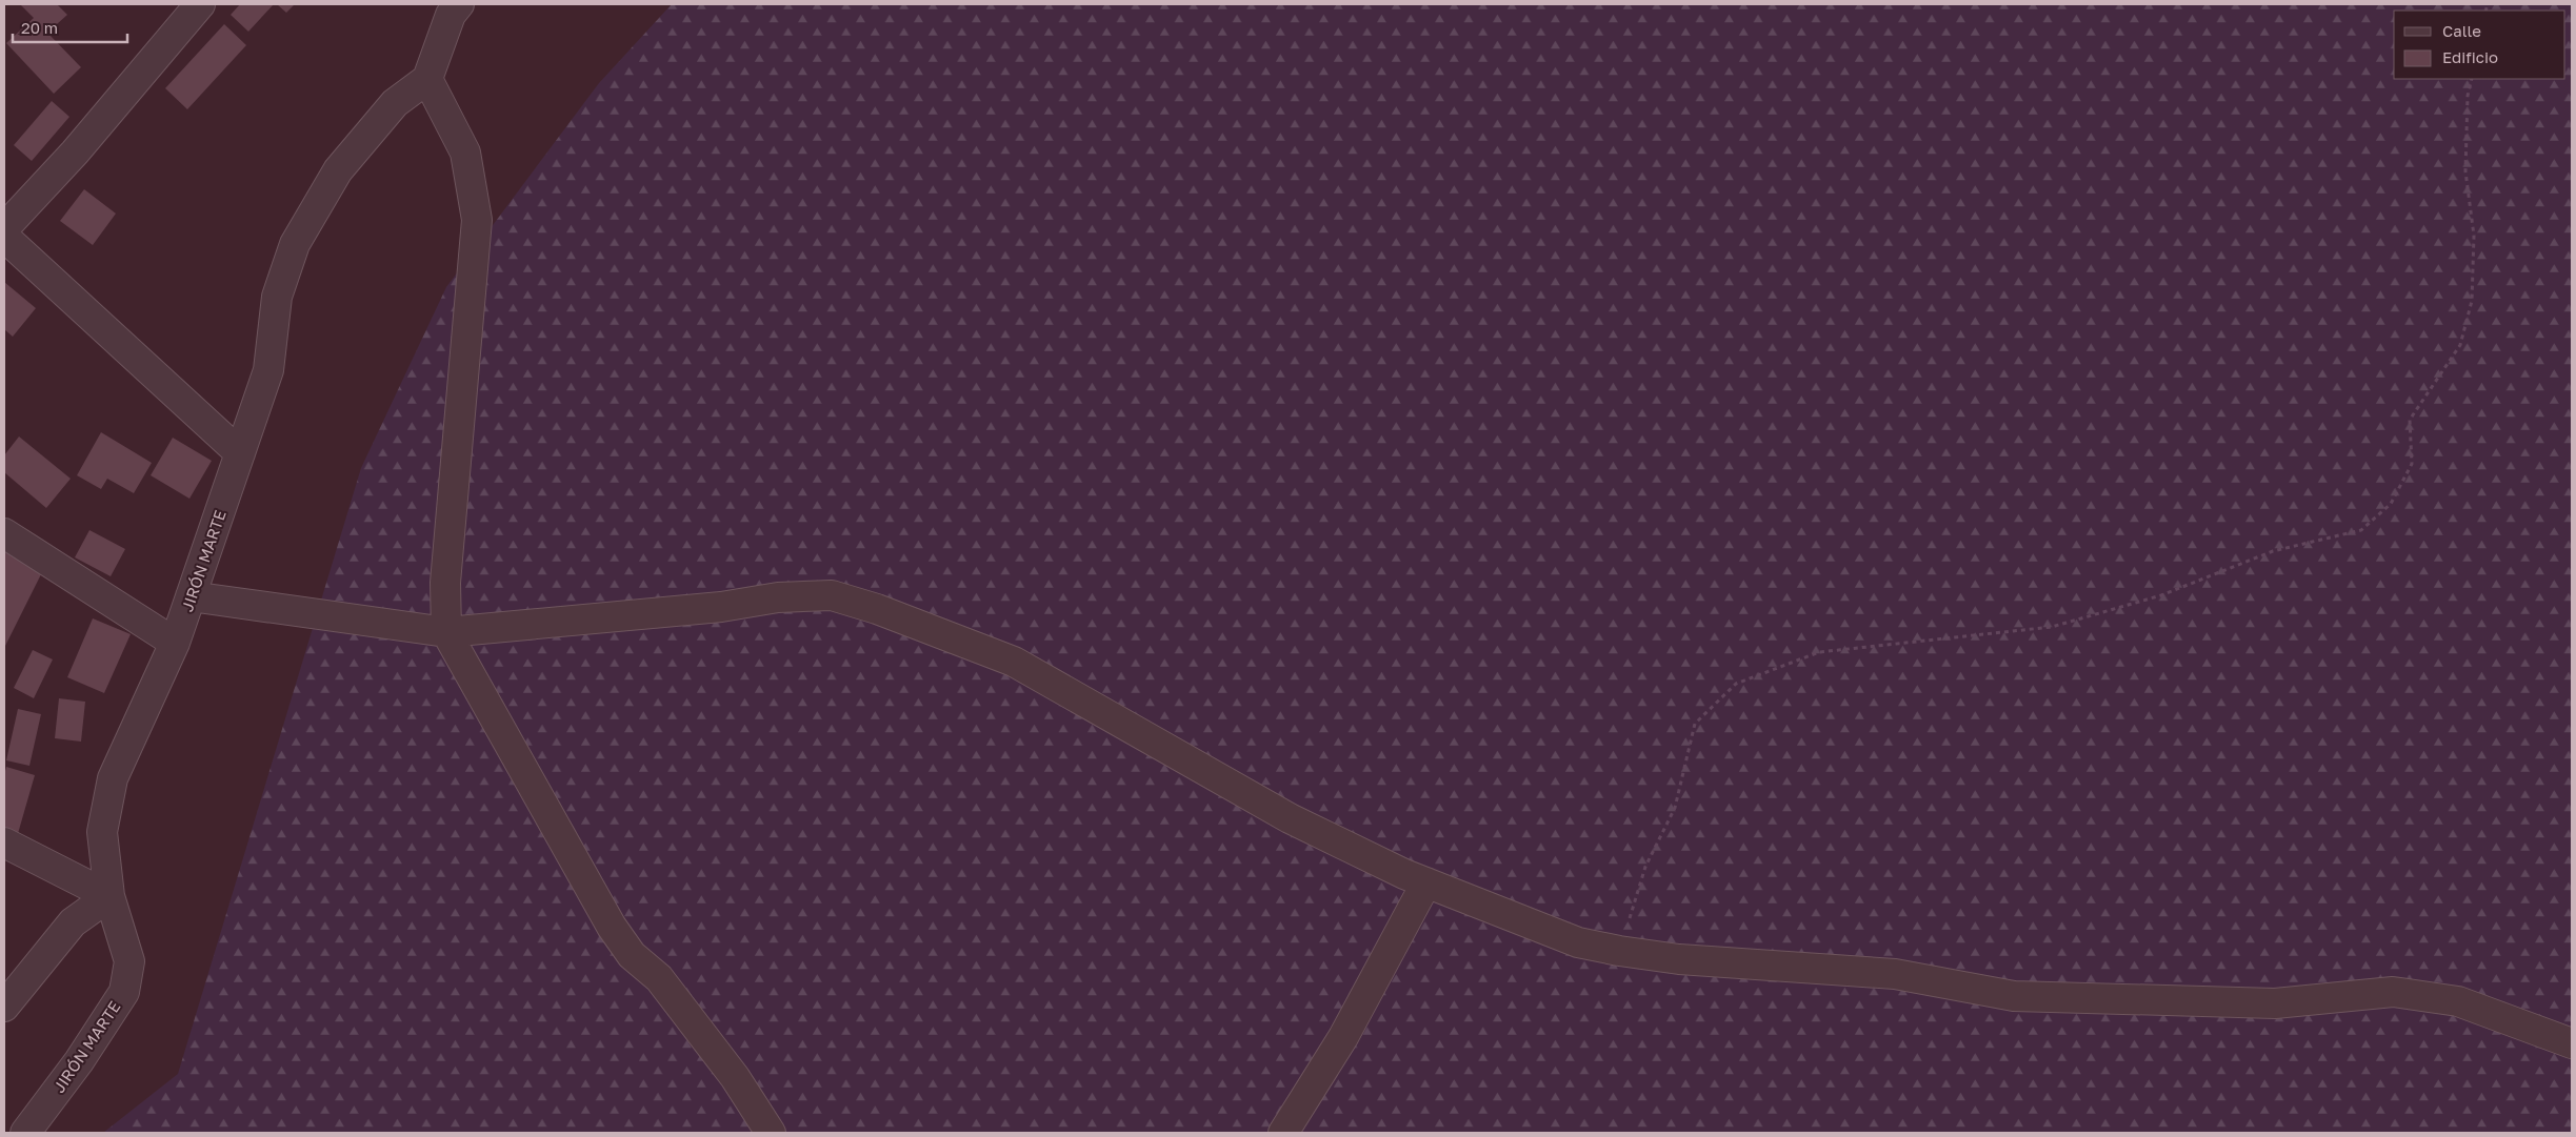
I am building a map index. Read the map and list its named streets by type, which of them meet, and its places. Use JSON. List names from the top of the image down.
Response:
{
  "streets": {
    "street": ["JIRÓN MARTE"]
  },
  "legend": ["Calle", "Edificio"],
  "scale_bar": "20 m"
}
